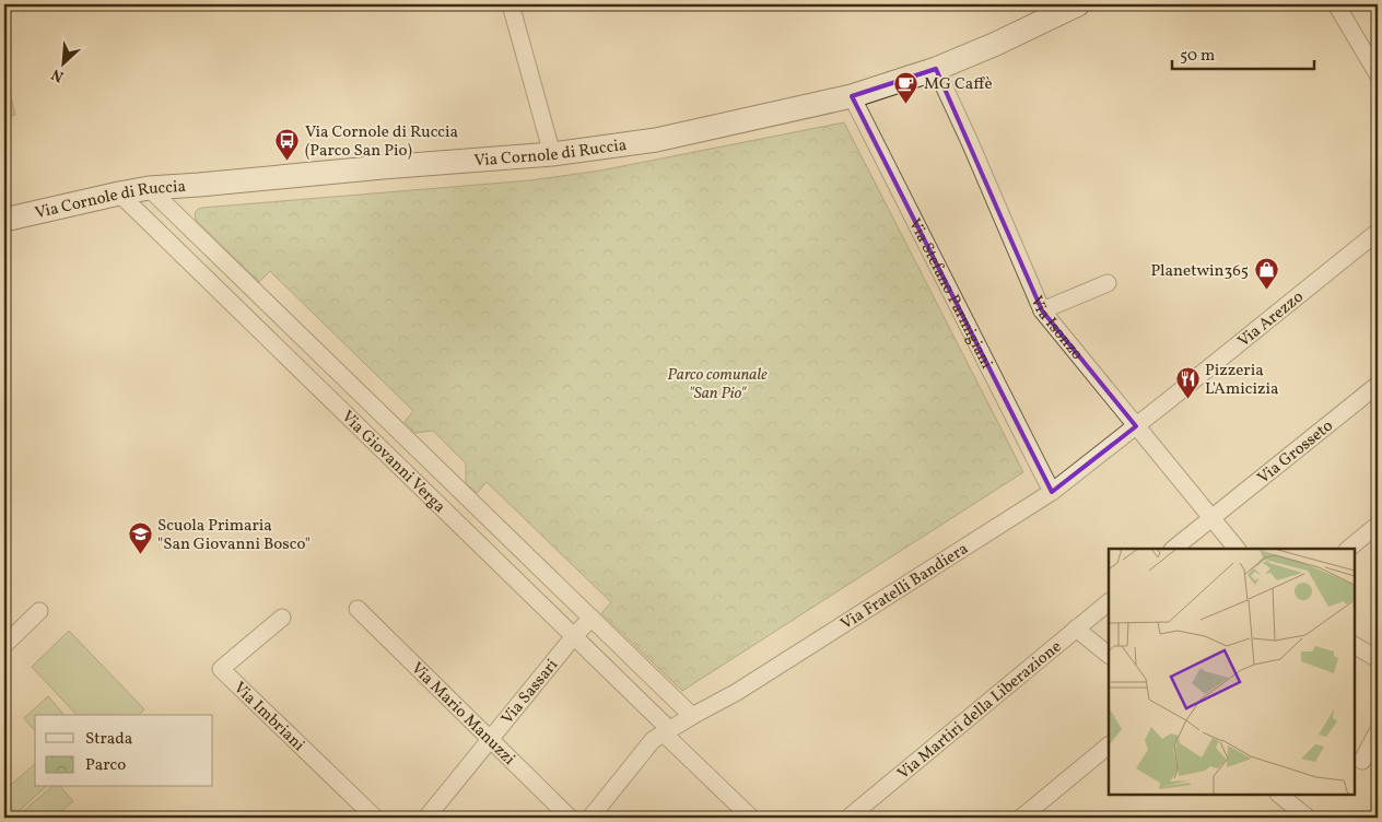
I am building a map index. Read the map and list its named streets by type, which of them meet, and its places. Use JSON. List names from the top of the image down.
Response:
{
  "streets": {
    "main road": ["Via Cornole di Ruccia"],
    "street": [
      "Via Stefano Parmigiani",
      "Via Arezzo",
      "Via Isonzo",
      "Via Grosseto",
      "Via Giovanni Verga",
      "Via Fratelli Bandiera",
      "Via Sassari",
      "Via Martiri della Liberazione",
      "Via Mario Manuzzi",
      "Via Imbriani"
    ]
  },
  "crossings": [
    ["Via Cornole di Ruccia", "Via Stefano Parmigiani"],
    ["Via Cornole di Ruccia", "Via Isonzo"],
    ["Via Cornole di Ruccia", "Via Giovanni Verga"],
    ["Via Stefano Parmigiani", "Via Fratelli Bandiera"],
    ["Via Arezzo", "Via Isonzo"],
    ["Via Arezzo", "Via Fratelli Bandiera"],
    ["Via Isonzo", "Via Grosseto"],
    ["Via Isonzo", "Via Fratelli Bandiera"],
    ["Via Giovanni Verga", "Via Fratelli Bandiera"],
    ["Via Giovanni Verga", "Via Sassari"],
    ["Via Sassari", "Via Mario Manuzzi"]
  ],
  "parks": ["Parco comunale \"San Pio\""],
  "places": {
    "cafe": ["MG Caffè"],
    "bus stop": ["Via Cornole di Ruccia (Parco San Pio)"],
    "shop": ["Planetwin365"],
    "restaurant": ["Pizzeria L'Amicizia"],
    "school or university": ["Scuola Primaria \"San Giovanni Bosco\""]
  },
  "legend": ["Strada", "Parco"],
  "scale_bar": "50 m",
  "north": "bottom left"
}
